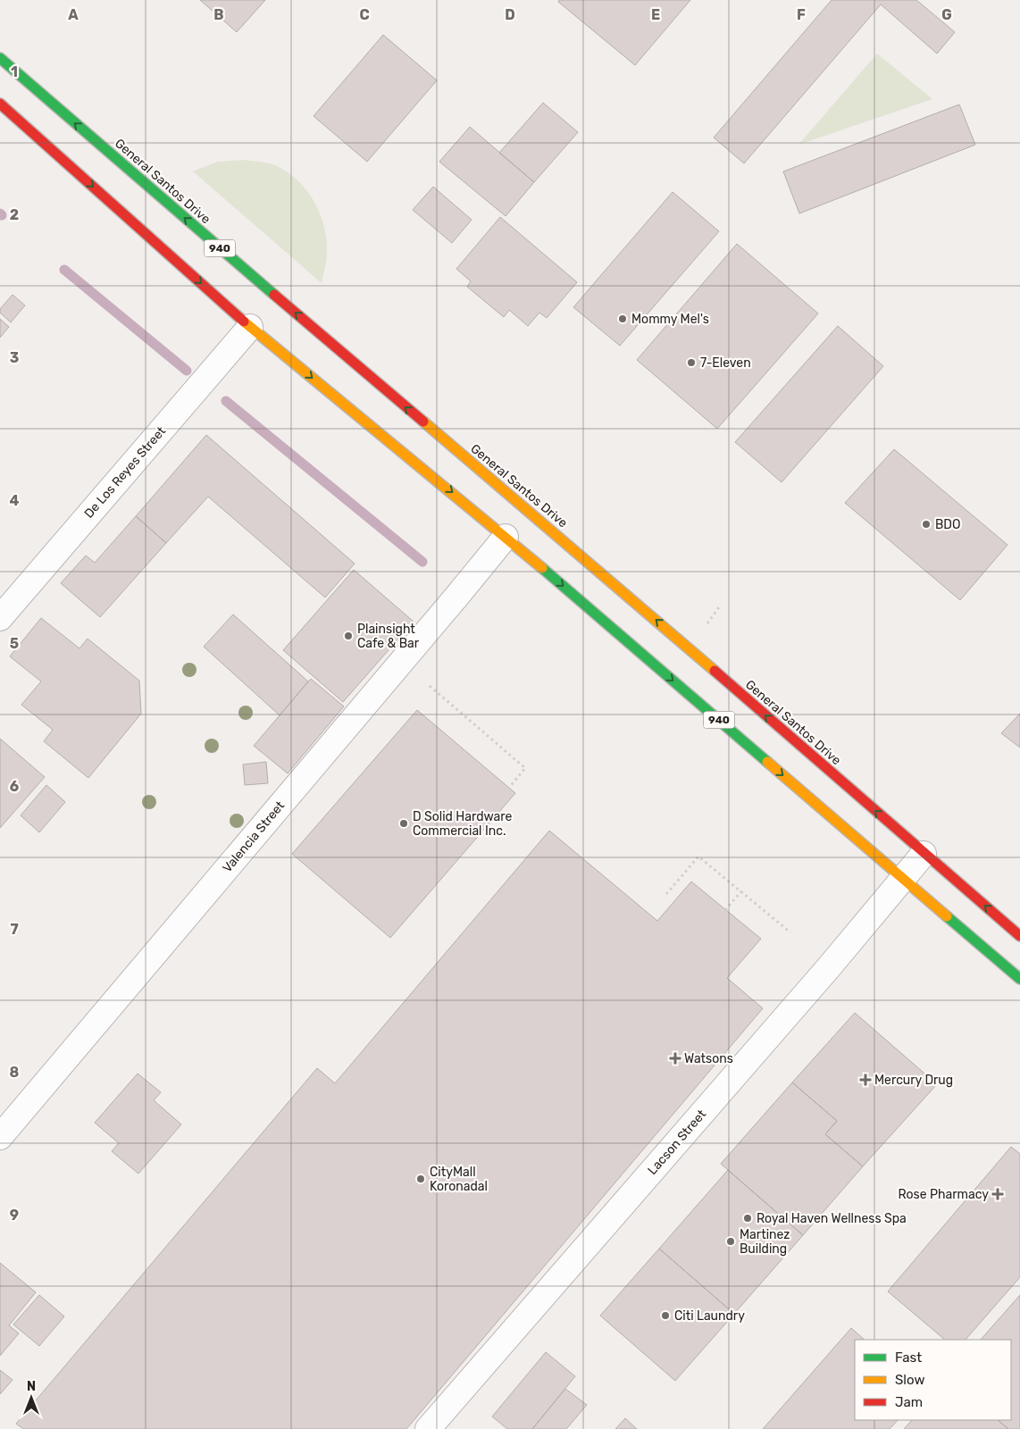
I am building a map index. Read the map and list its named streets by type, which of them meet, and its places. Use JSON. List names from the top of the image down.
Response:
{
  "streets": {
    "highway": ["General Santos Drive", "940"],
    "street": ["De Los Reyes Street", "Valencia Street", "Lacson Street"]
  },
  "crossings": [
    ["General Santos Drive", "Lacson Street"],
    ["940", "De Los Reyes Street"],
    ["940", "Valencia Street"],
    ["940", "Lacson Street"]
  ],
  "places": {
    "other": [
      "Mommy Mel's",
      "7-Eleven",
      "BDO",
      "Plainsight Cafe & Bar",
      "D Solid Hardware Commercial Inc.",
      "CityMall Koronadal",
      "Royal Haven Wellness Spa",
      "Martinez Building",
      "Citi Laundry"
    ],
    "health": ["Watsons", "Mercury Drug", "Rose Pharmacy"]
  },
  "legend": ["Fast", "Slow", "Jam"],
  "north": "top",
  "grid": {
    "columns": [
      "A",
      "B",
      "C",
      "D",
      "E",
      "F",
      "G"
    ],
    "rows": [
      "1",
      "2",
      "3",
      "4",
      "5",
      "6",
      "7",
      "8",
      "9"
    ]
  }
}
